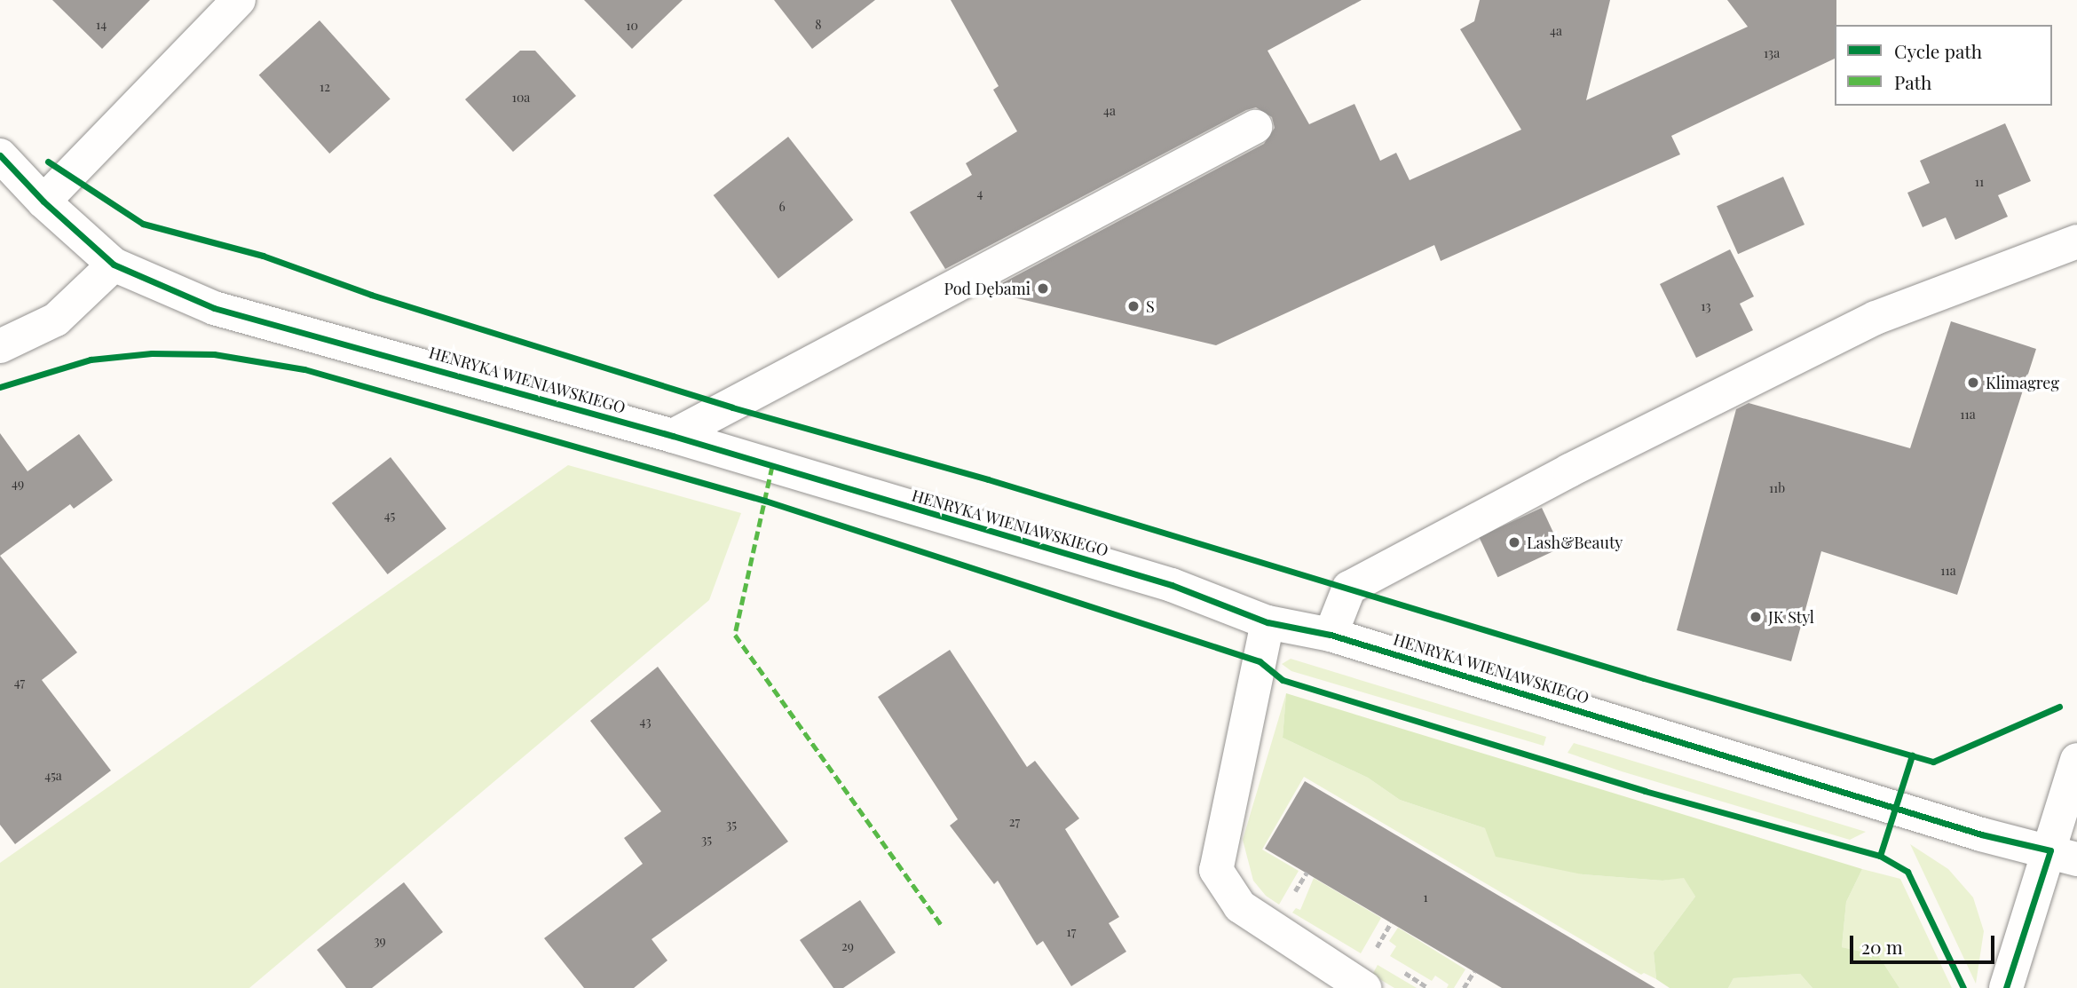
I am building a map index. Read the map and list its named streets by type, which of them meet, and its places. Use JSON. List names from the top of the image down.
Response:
{
  "streets": {
    "street": ["HENRYKA WIENIAWSKIEGO"]
  },
  "places": [
    "Pod Dębami",
    "S",
    "Klimagreg",
    "Lash&Beauty",
    "JK Styl"
  ],
  "house_numbers": [
    "14",
    "8",
    "10",
    "4a",
    "13a",
    "12",
    "10a",
    "4a",
    "11",
    "4",
    "6",
    "13",
    "11a",
    "49",
    "11b",
    "45",
    "11a",
    "47",
    "43",
    "45a",
    "27",
    "35",
    "35",
    "1",
    "17",
    "39",
    "29"
  ],
  "legend": ["Cycle path", "Path"],
  "scale_bar": "20 m"
}
